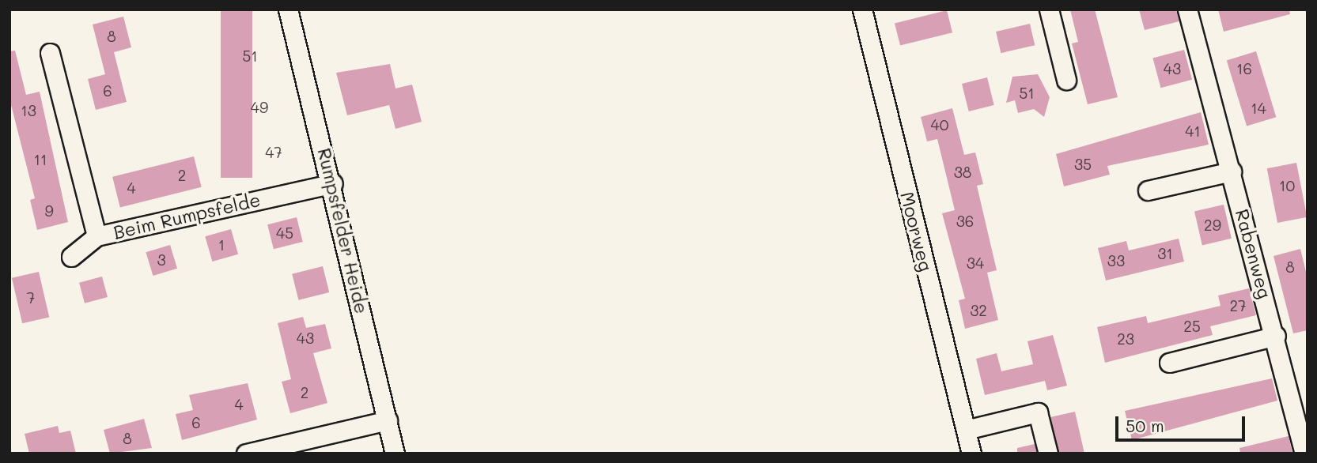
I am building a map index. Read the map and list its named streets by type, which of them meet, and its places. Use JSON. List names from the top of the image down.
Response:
{
  "streets": {
    "street": [
      "Beim Rumpsfelde",
      "Rumpsfelder Heide",
      "Moorweg",
      "Rabenweg"
    ]
  },
  "crossings": [
    ["Beim Rumpsfelde", "Rumpsfelder Heide"]
  ],
  "house_numbers": [
    "8",
    "51",
    "43",
    "16",
    "6",
    "51",
    "49",
    "14",
    "13",
    "40",
    "41",
    "47",
    "11",
    "35",
    "38",
    "2",
    "10",
    "4",
    "9",
    "36",
    "29",
    "45",
    "1",
    "31",
    "3",
    "33",
    "34",
    "8",
    "7",
    "27",
    "32",
    "25",
    "43",
    "23",
    "2",
    "4",
    "6",
    "8"
  ],
  "scale_bar": "50 m"
}
